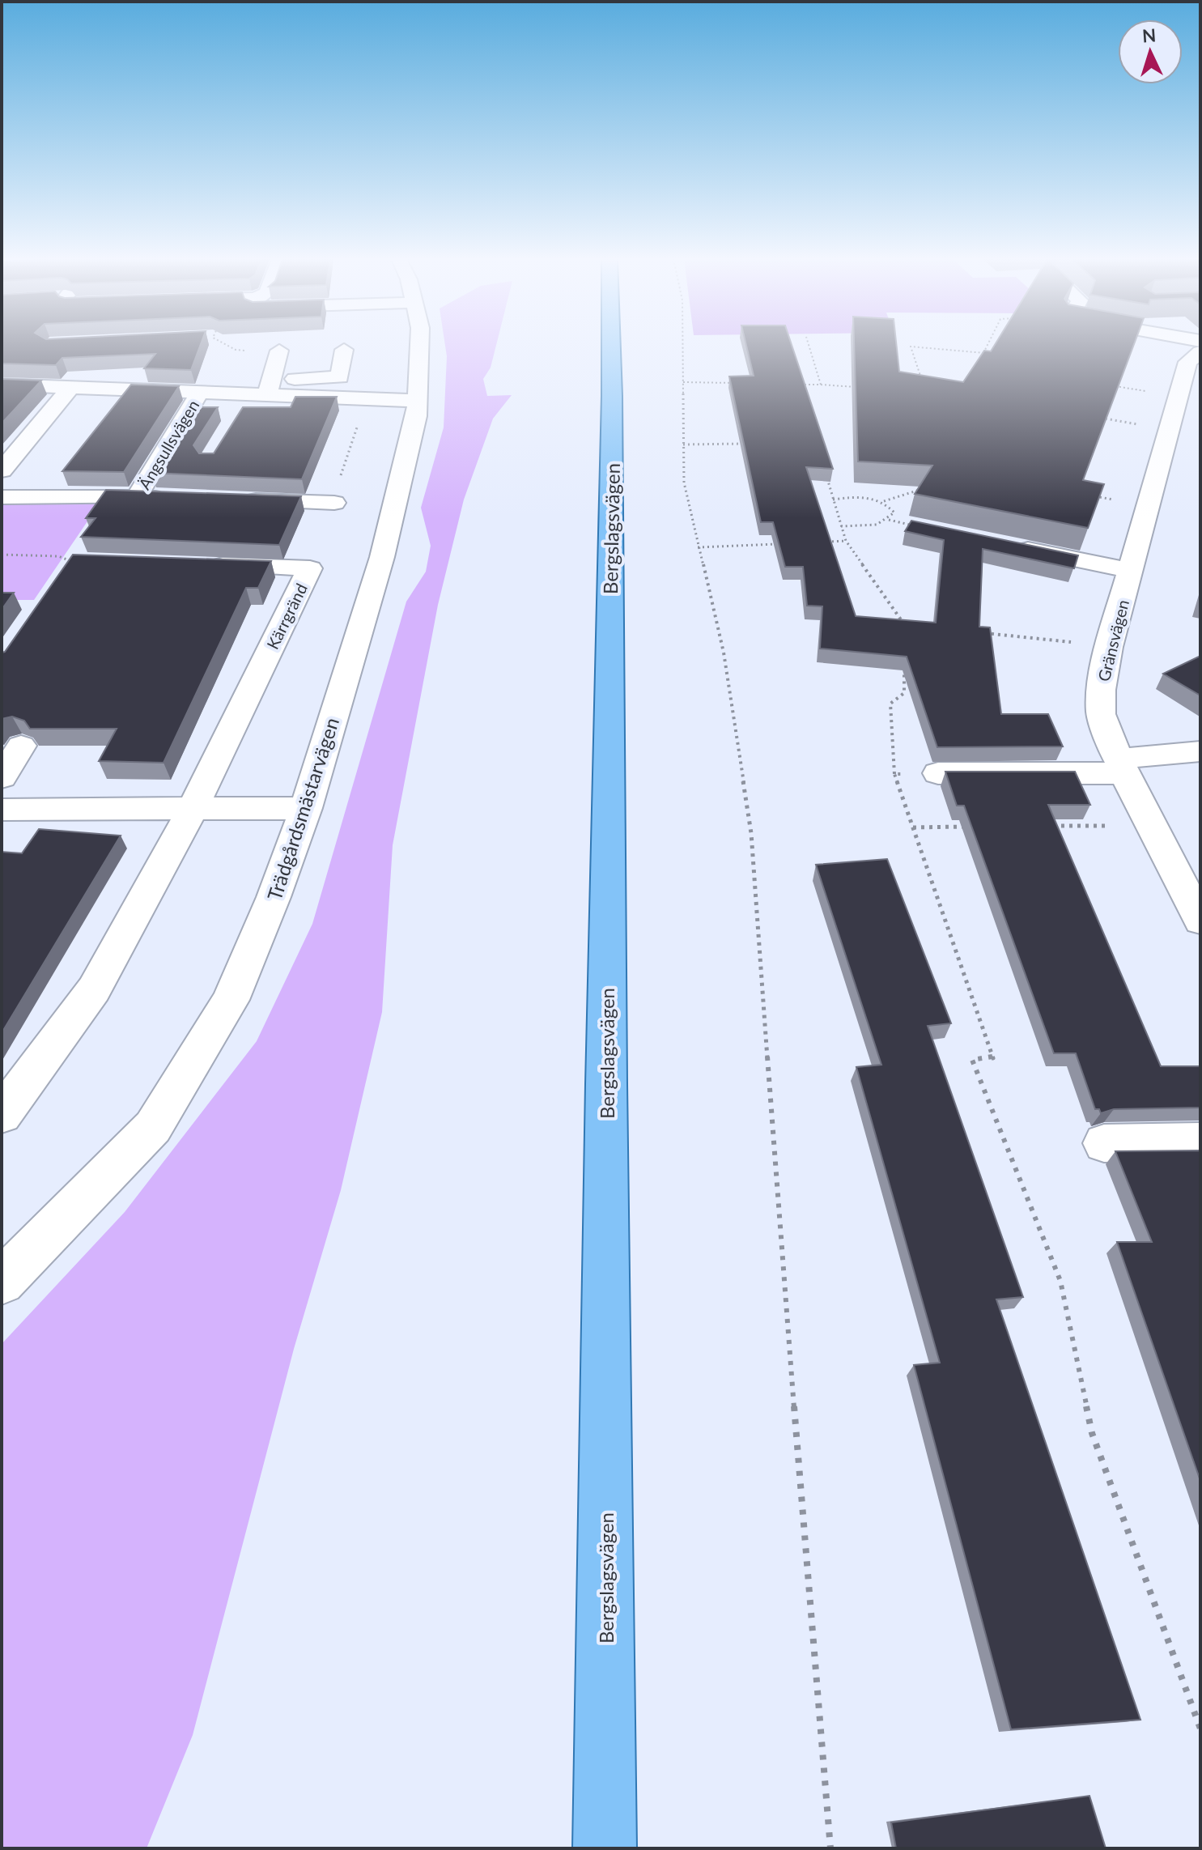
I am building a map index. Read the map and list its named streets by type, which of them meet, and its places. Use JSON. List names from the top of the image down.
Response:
{
  "streets": {
    "main road": ["Bergslagsvägen"],
    "street": [
      "Ängsullsvägen",
      "Kärrgränd",
      "Gränsvägen",
      "Trädgårdsmästarvägen"
    ]
  },
  "crossings": [
    ["Ängsullsvägen", "Trädgårdsmästarvägen"]
  ],
  "north": "top"
}
